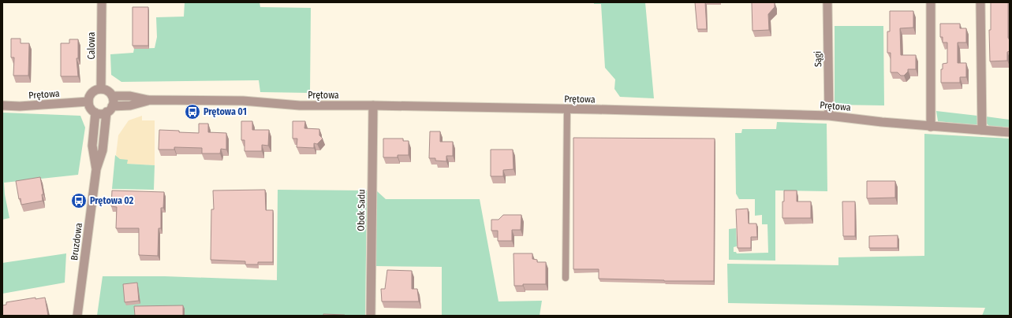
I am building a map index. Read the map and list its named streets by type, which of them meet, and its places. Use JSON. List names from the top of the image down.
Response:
{
  "streets": {
    "street": [
      "Calowa",
      "Sągi",
      "Prętowa",
      "Obok Sadu",
      "Bruzdowa"
    ]
  },
  "crossings": [
    ["Calowa", "Prętowa"],
    ["Calowa", "Bruzdowa"],
    ["Sągi", "Prętowa"],
    ["Prętowa", "Obok Sadu"],
    ["Prętowa", "Bruzdowa"]
  ],
  "places": {
    "bus stop": ["Prętowa 01", "Prętowa 02"]
  }
}
